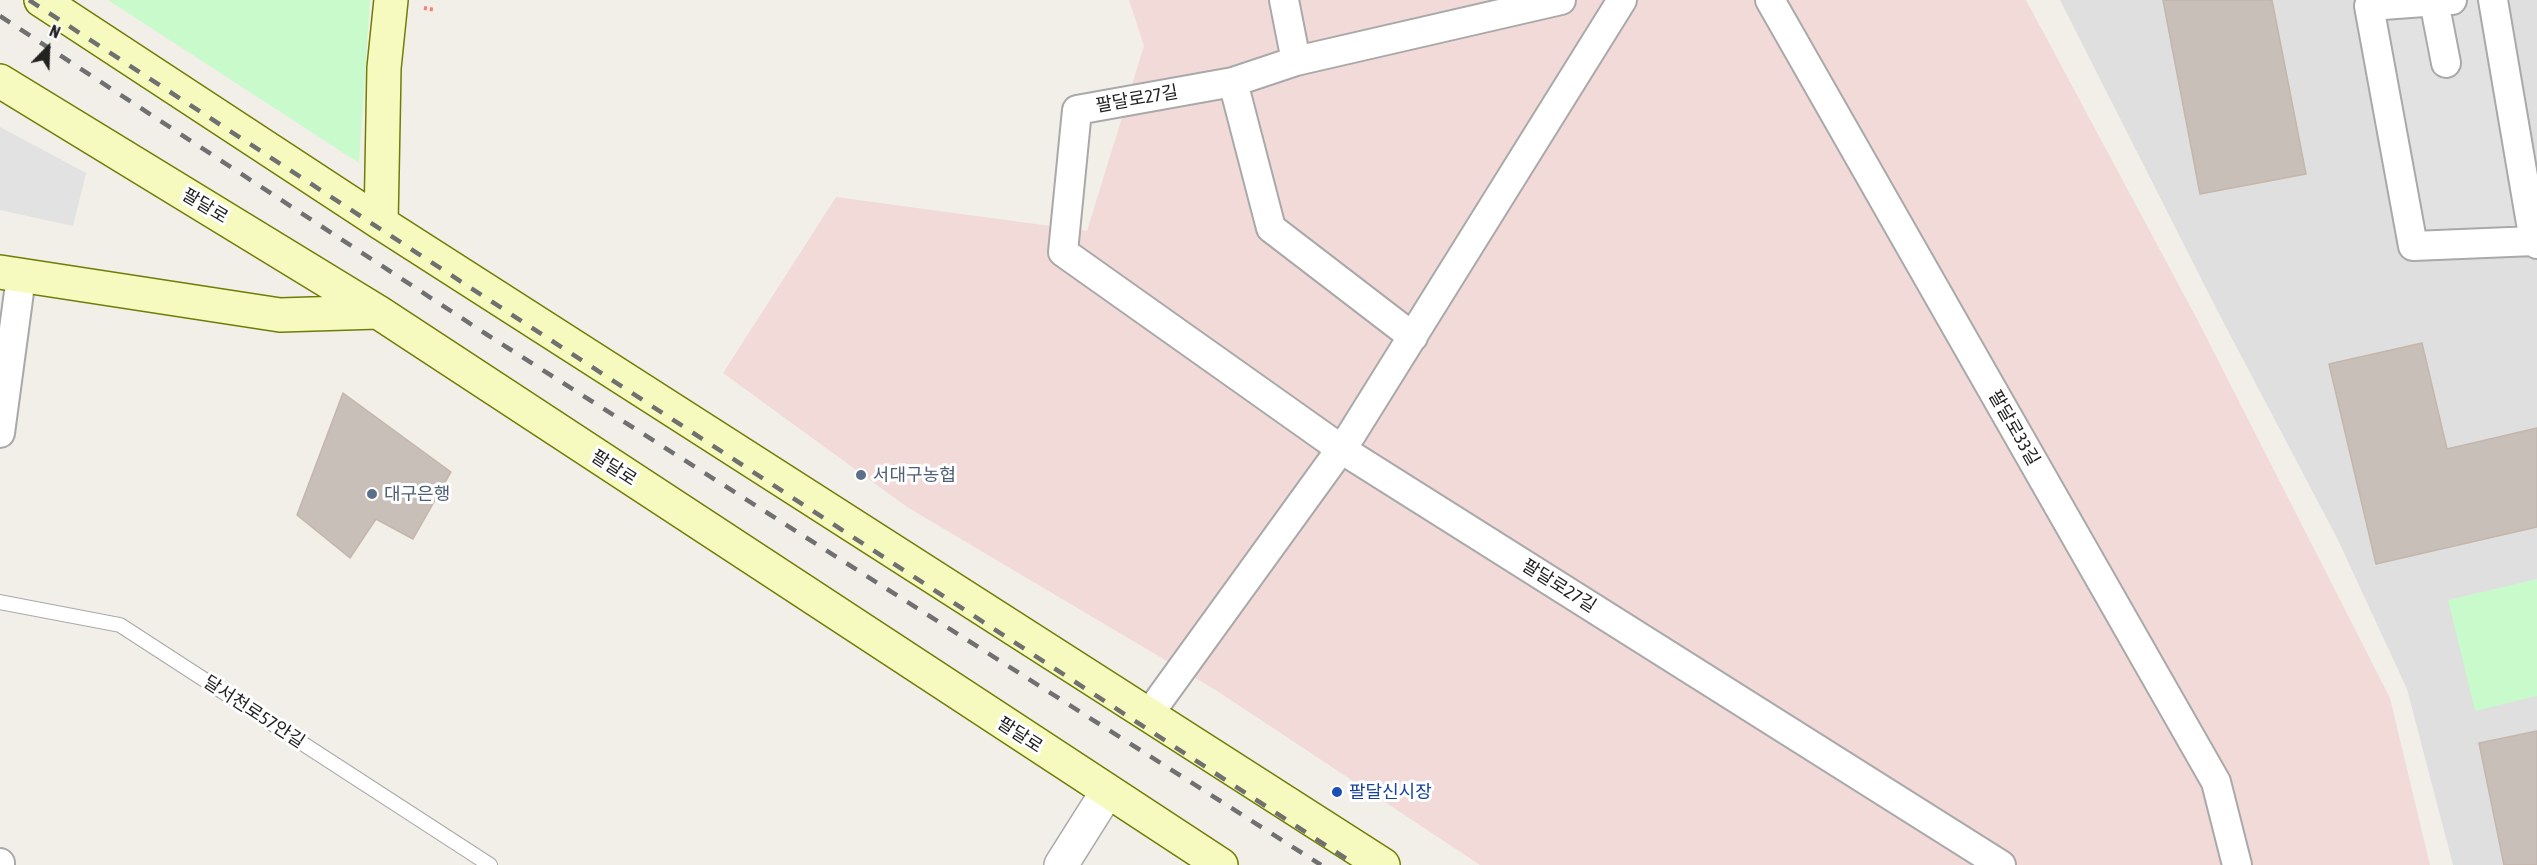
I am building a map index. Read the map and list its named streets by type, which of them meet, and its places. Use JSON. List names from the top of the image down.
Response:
{
  "streets": {
    "main road": ["팔달로"],
    "street": ["팔달로27길", "팔달로33길"],
    "lane": ["달서천로57안길"]
  },
  "places": ["서대구농협", "대구은행", "팔달신시장"],
  "north": "top right"
}
